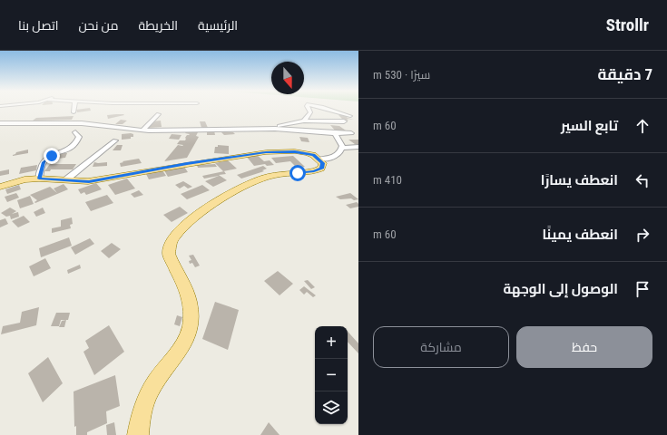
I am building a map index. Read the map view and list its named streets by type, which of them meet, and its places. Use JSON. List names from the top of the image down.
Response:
{
  "north": "bottom",
  "page": {
    "header": "Strollr",
    "nav": [
      "الرئيسية",
      "الخريطة",
      "من نحن",
      "اتصل بنا"
    ],
    "heading": ["7 دقيقة", "سيرًا · 530 m"],
    "list": [
      ["تابع السير", "60 m"],
      ["انعطف يسارًا", "410 m"],
      ["انعطف يمينًا", "60 m"],
      "الوصول إلى الوجهة"
    ],
    "buttons": ["حفظ", "مشاركة"],
    "map_buttons": ["+", "−"]
  }
}
